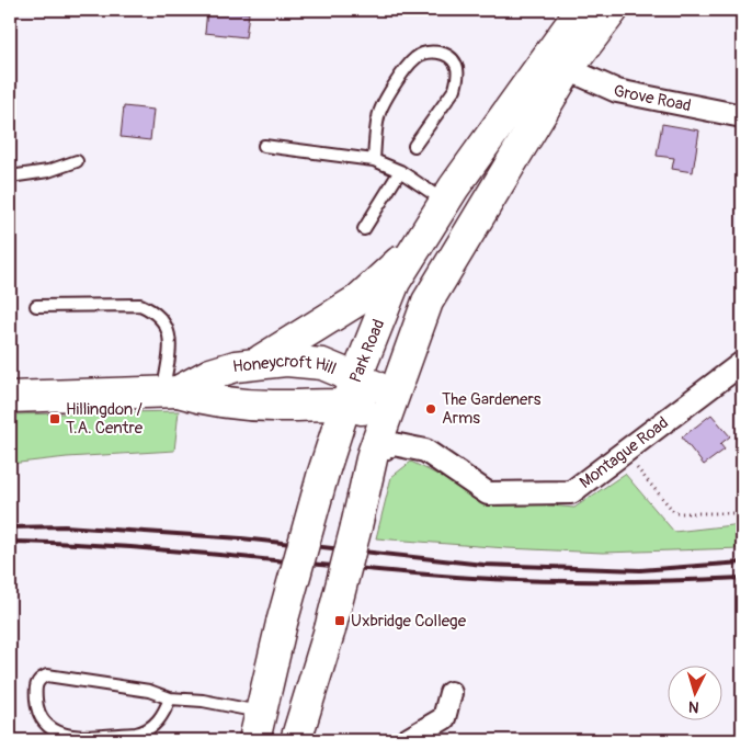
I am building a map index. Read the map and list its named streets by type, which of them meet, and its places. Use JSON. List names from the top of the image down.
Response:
{
  "streets": {
    "main road": ["Park Road", "Honeycroft Hill"],
    "street": ["Grove Road", "Montague Road"]
  },
  "crossings": [
    ["Park Road", "Honeycroft Hill"]
  ],
  "places": {
    "other": ["The Gardeners Arms"],
    "transit": ["Hillingdon / T.A. Centre", "Uxbridge College"]
  },
  "north": "bottom"
}
